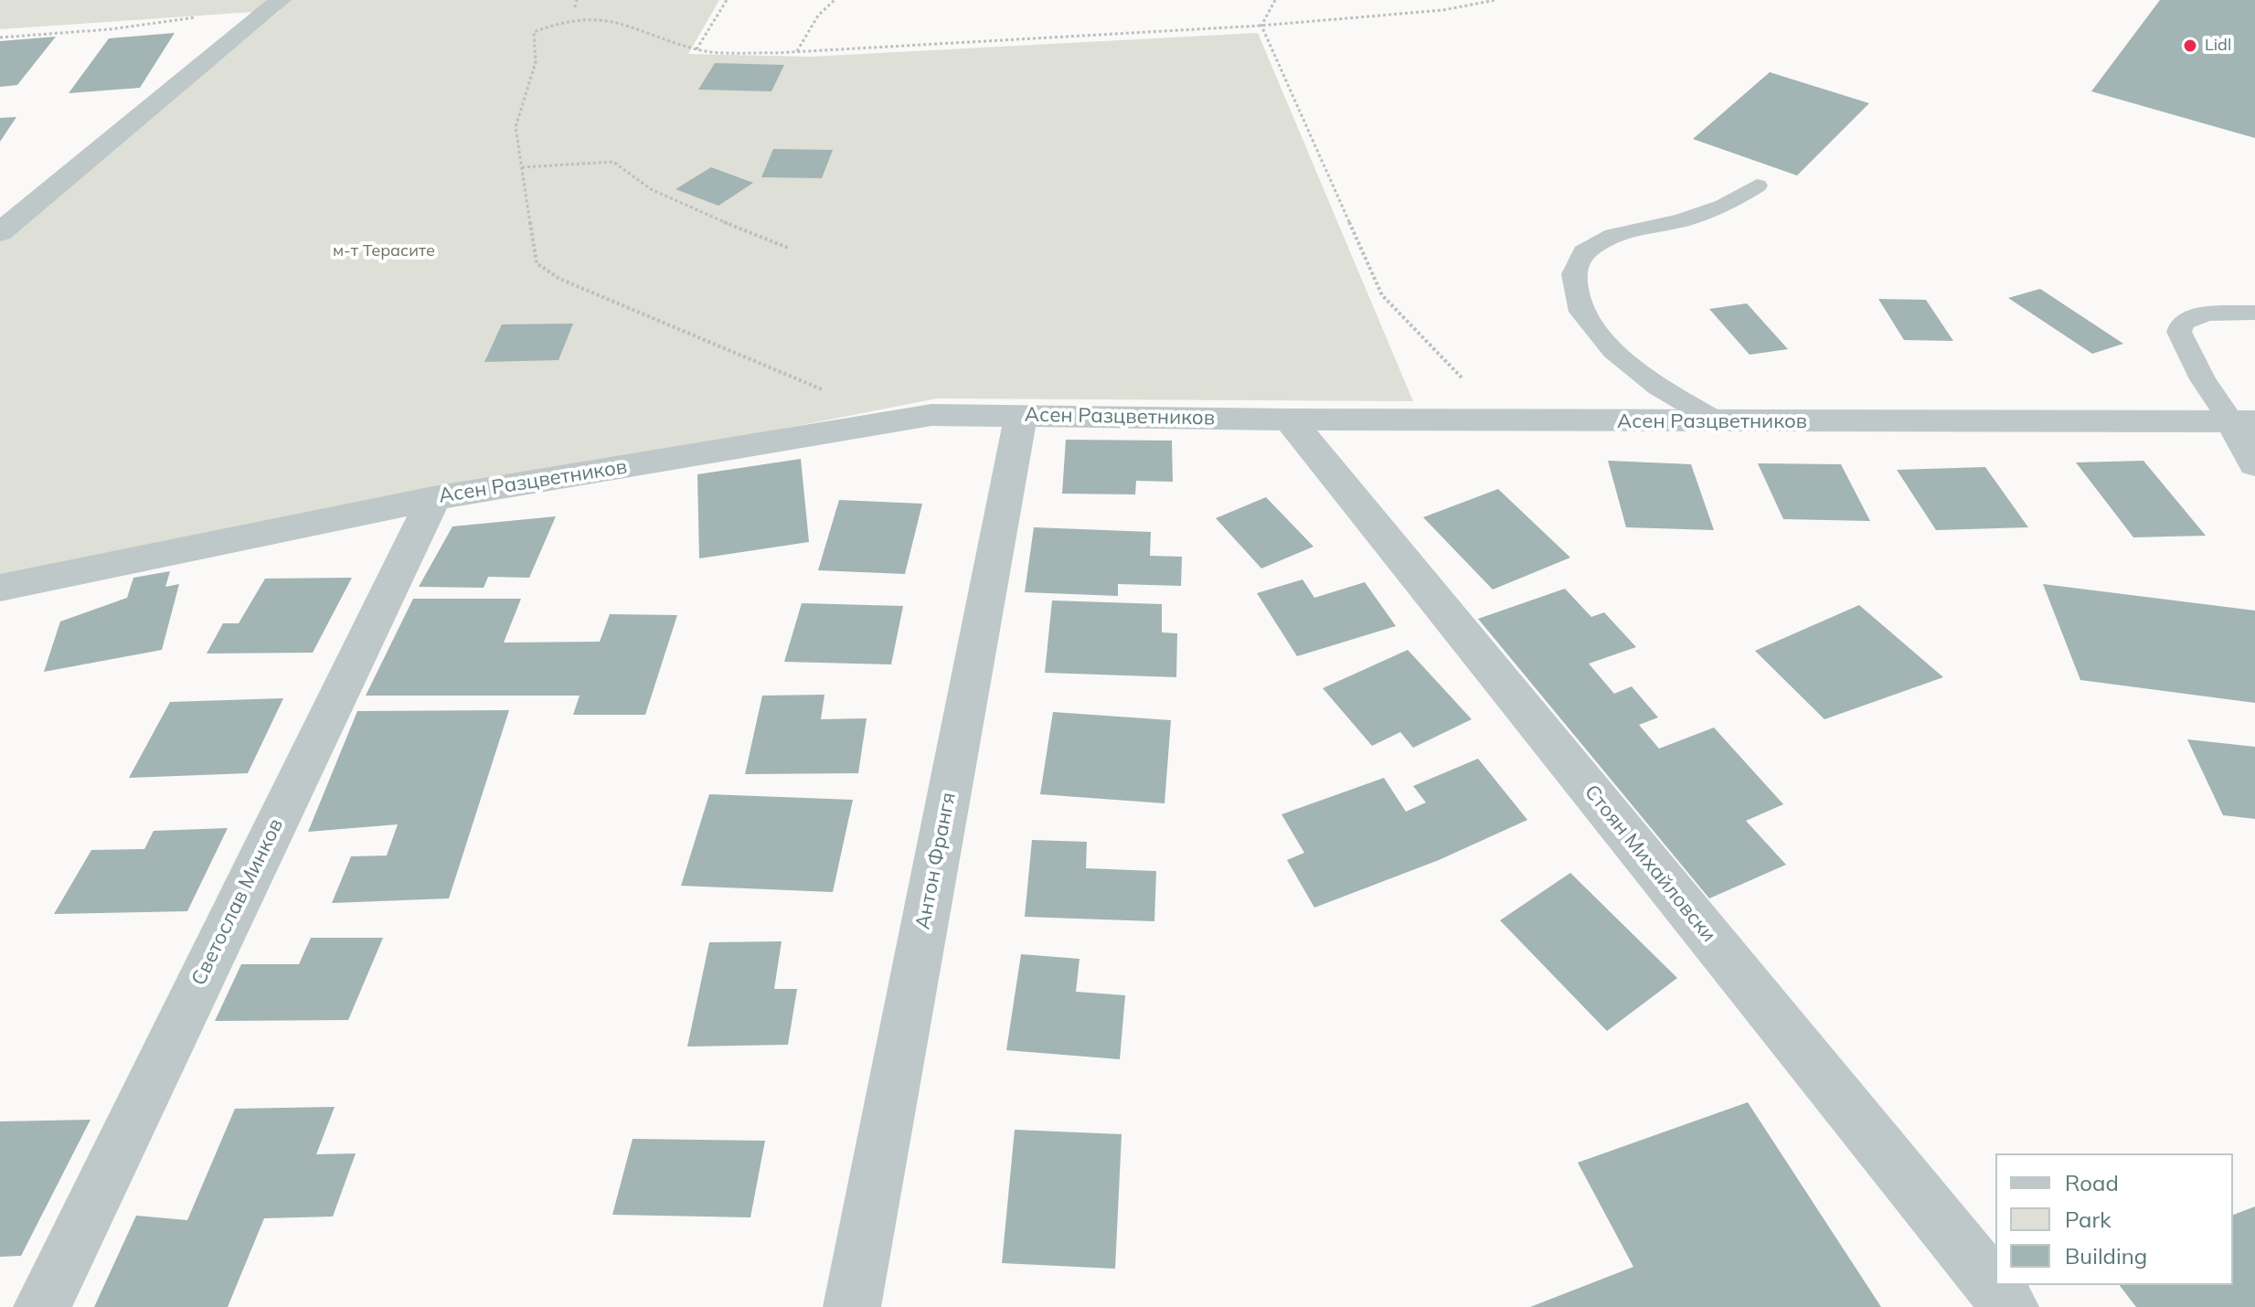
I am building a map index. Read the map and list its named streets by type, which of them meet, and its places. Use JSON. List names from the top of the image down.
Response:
{
  "streets": {
    "street": [
      "Асен Разцветников",
      "Антон Франгя",
      "Стоян Михайловски",
      "Светослав Минков"
    ]
  },
  "crossings": [
    ["Асен Разцветников", "Антон Франгя"],
    ["Асен Разцветников", "Стоян Михайловски"],
    ["Асен Разцветников", "Светослав Минков"]
  ],
  "parks": ["м-т Терасите"],
  "places": ["Lidl"],
  "legend": ["Road", "Park", "Building"]
}
